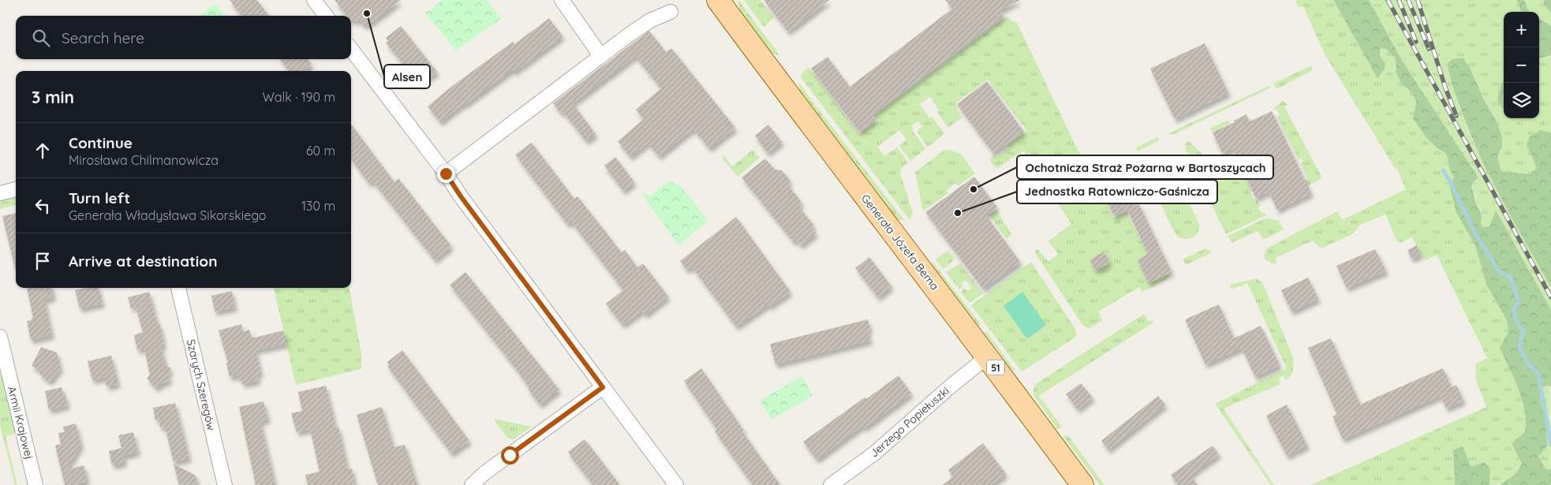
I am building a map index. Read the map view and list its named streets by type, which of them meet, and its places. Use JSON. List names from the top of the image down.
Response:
{
  "streets": {
    "main road": ["Generała Józefa Bema", "51"],
    "street": ["Szarych Szeregów", "Jerzego Popiełuszki", "Armii Krajowej"]
  },
  "crossings": [
    ["Generała Józefa Bema", "Jerzego Popiełuszki"]
  ],
  "places": ["Alsen", "Ochotnicza Straż Pożarna w Bartoszycach", "Jednostka Ratowniczo-Gaśnicza"],
  "page": {
    "map_buttons": ["+", "−"],
    "search": "Search here",
    "heading": ["3 min", "Walk · 190 m"],
    "list": [
      ["Continue", "Mirosława Chilmanowicza", "60 m"],
      ["Turn left", "Generała Władysława Sikorskiego", "130 m"],
      "Arrive at destination"
    ]
  }
}
